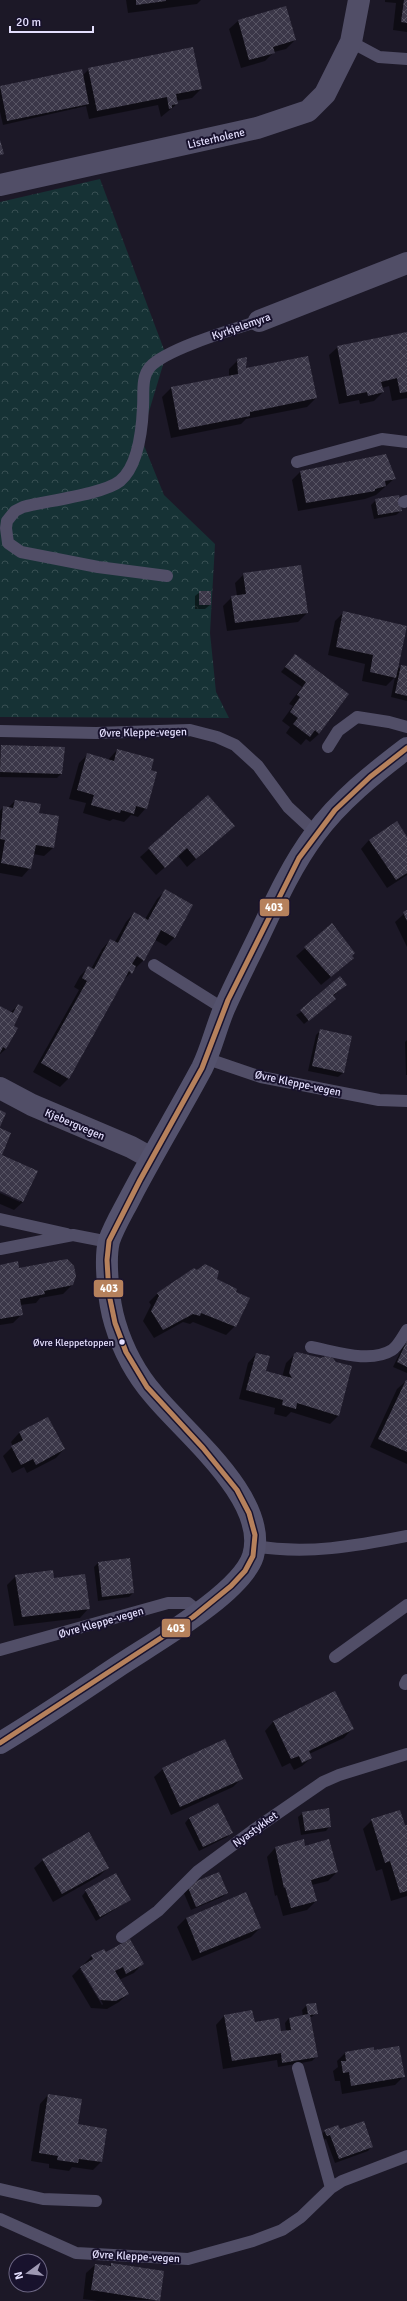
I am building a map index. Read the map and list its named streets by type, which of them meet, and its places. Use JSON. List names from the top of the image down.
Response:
{
  "streets": {
    "street": ["Listerholene", "Kyrkjelemyra", "Kjebergvegen"],
    "lane": ["Øvre Kleppe-vegen", "Nyastykket"]
  },
  "places": ["Øvre Kleppetoppen"],
  "lines": ["transit line 403"],
  "scale_bar": "20 m",
  "north": "left"
}
